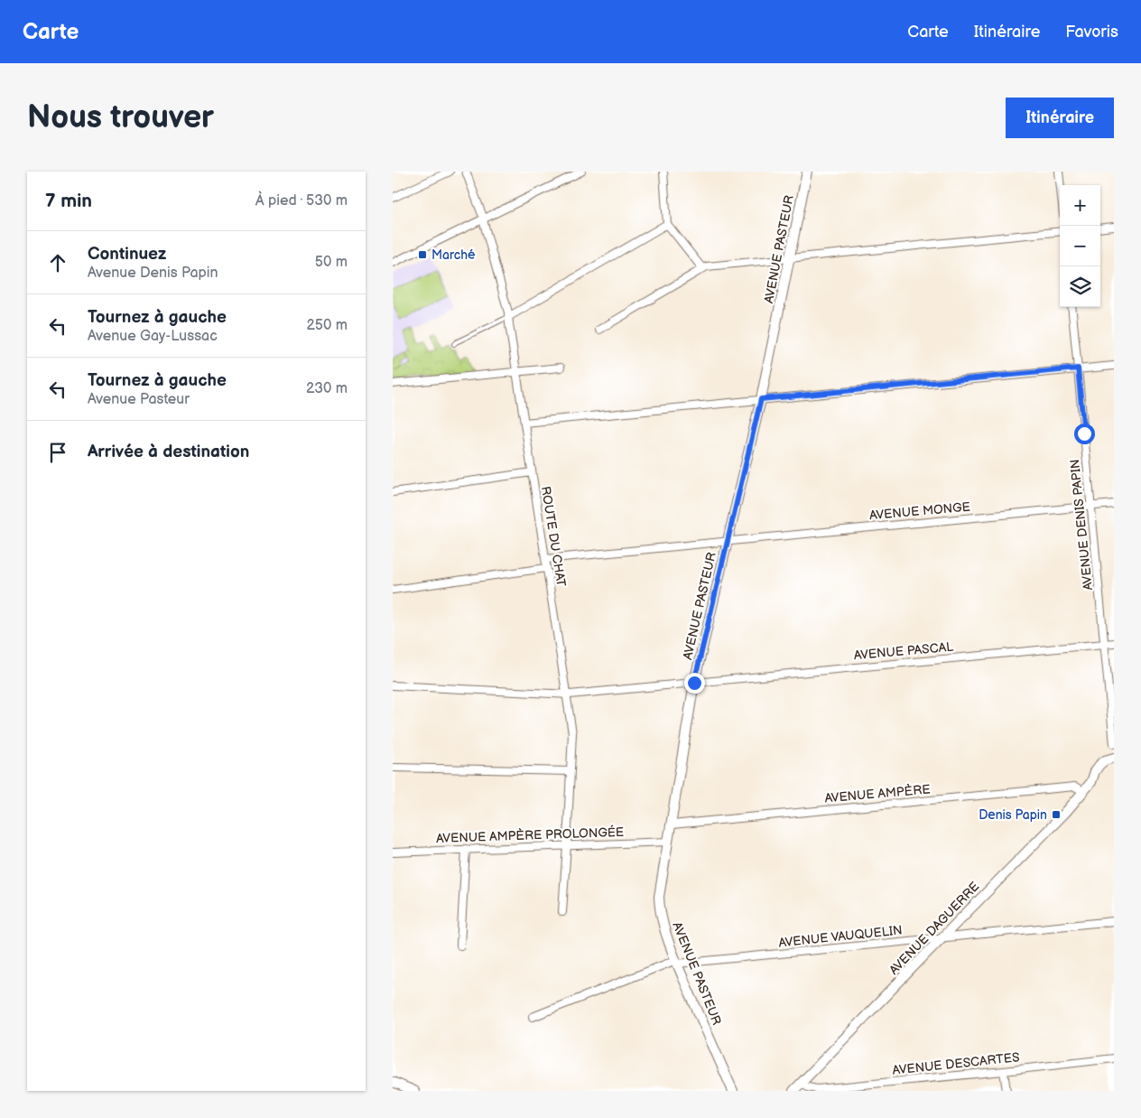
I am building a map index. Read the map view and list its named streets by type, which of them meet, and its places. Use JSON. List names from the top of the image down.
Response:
{
  "streets": {
    "street": [
      "AVENUE PASTEUR",
      "AVENUE MONGE",
      "AVENUE DENIS PAPIN",
      "ROUTE DU CHAT",
      "AVENUE PASCAL",
      "AVENUE AMPÈRE",
      "AVENUE AMPÈRE PROLONGÉE",
      "AVENUE DAGUERRE",
      "AVENUE VAUQUELIN",
      "AVENUE DESCARTES"
    ]
  },
  "crossings": [
    ["AVENUE PASTEUR", "AVENUE MONGE"],
    ["AVENUE PASTEUR", "AVENUE PASCAL"],
    ["AVENUE PASTEUR", "AVENUE AMPÈRE"],
    ["AVENUE PASTEUR", "AVENUE AMPÈRE PROLONGÉE"],
    ["AVENUE PASTEUR", "AVENUE VAUQUELIN"],
    ["AVENUE MONGE", "AVENUE DENIS PAPIN"],
    ["AVENUE MONGE", "ROUTE DU CHAT"],
    ["AVENUE DENIS PAPIN", "AVENUE PASCAL"],
    ["ROUTE DU CHAT", "AVENUE PASCAL"],
    ["ROUTE DU CHAT", "AVENUE AMPÈRE PROLONGÉE"],
    ["AVENUE AMPÈRE", "AVENUE DAGUERRE"],
    ["AVENUE DAGUERRE", "AVENUE VAUQUELIN"],
    ["AVENUE DAGUERRE", "AVENUE DESCARTES"]
  ],
  "places": {
    "transit": ["Marché", "Denis Papin"]
  },
  "page": {
    "header": "Carte",
    "nav": ["Carte", "Itinéraire", "Favoris"],
    "buttons": "Itinéraire",
    "title": "Nous trouver",
    "heading": ["7 min", "À pied · 530 m"],
    "map_buttons": ["+", "−"],
    "list": [
      ["Continuez", "Avenue Denis Papin", "50 m"],
      ["Tournez à gauche", "Avenue Gay-Lussac", "250 m"],
      ["Tournez à gauche", "Avenue Pasteur", "230 m"],
      "Arrivée à destination"
    ]
  }
}
